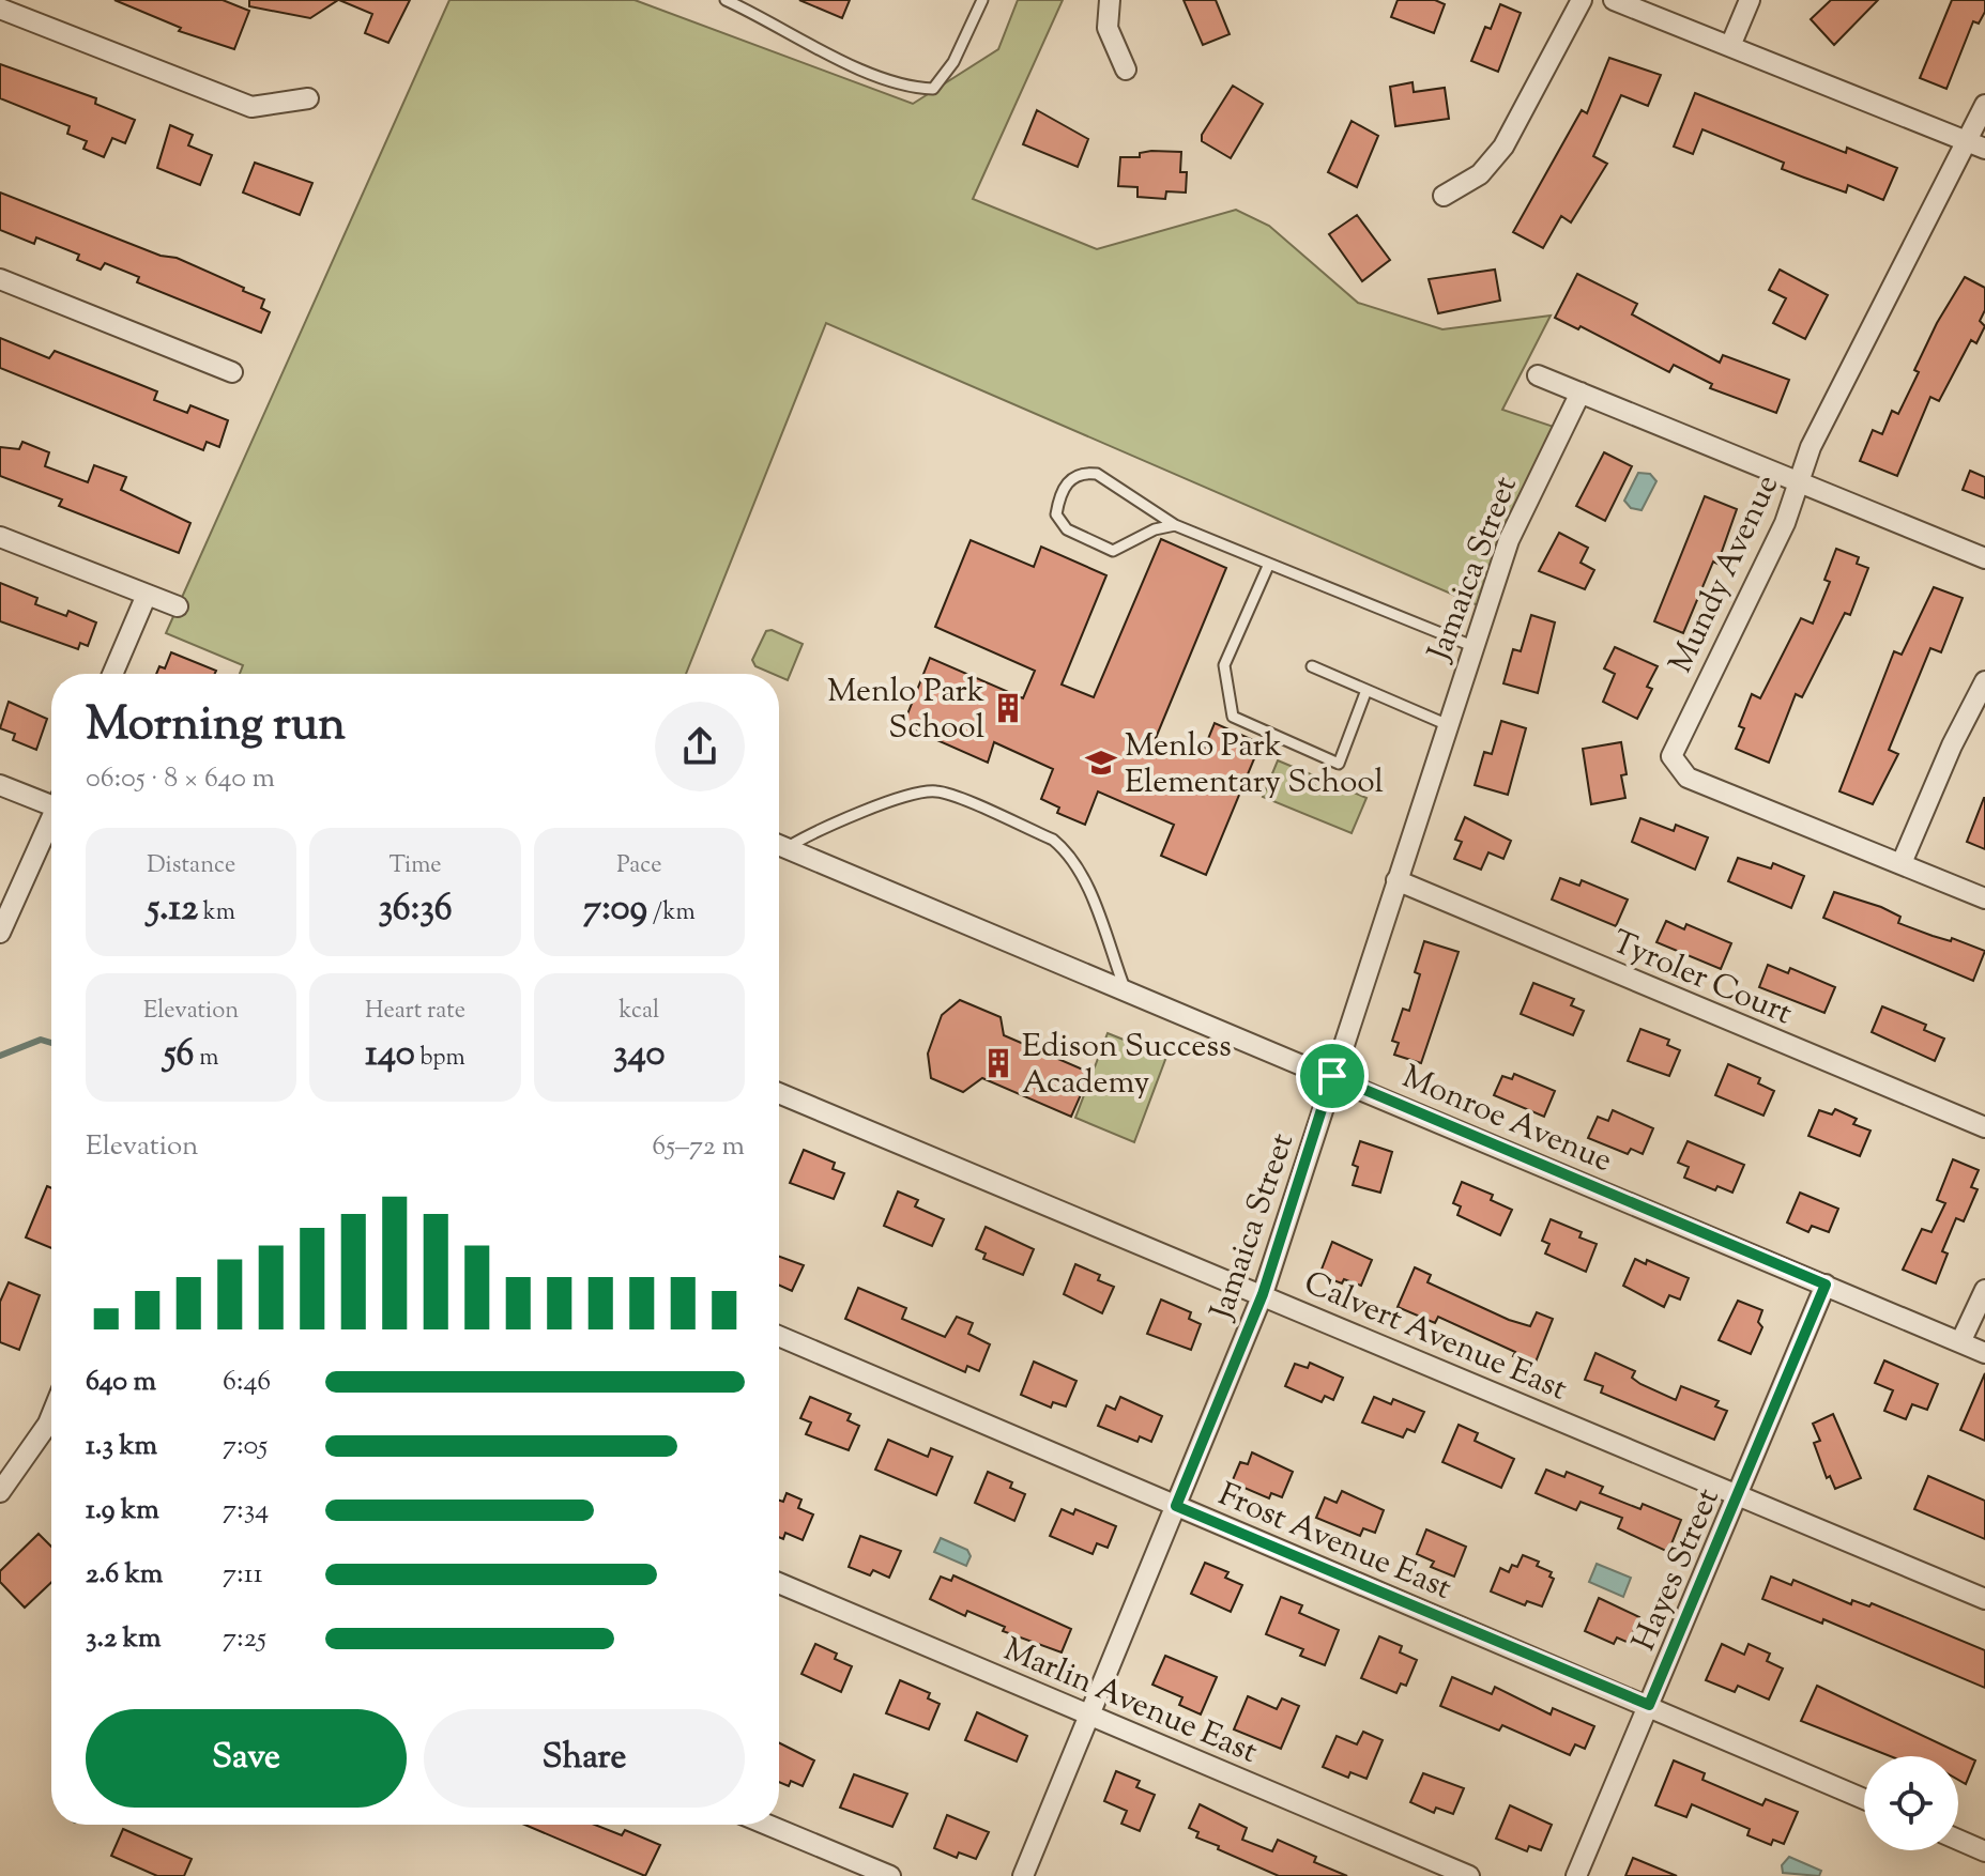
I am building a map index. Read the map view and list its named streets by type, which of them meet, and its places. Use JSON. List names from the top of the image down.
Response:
{
  "streets": {
    "street": [
      "Jamaica Street",
      "Mundy Avenue",
      "Tyroler Court",
      "Monroe Avenue",
      "Calvert Avenue East",
      "Frost Avenue East",
      "Hayes Street",
      "Marlin Avenue East"
    ]
  },
  "crossings": [
    ["Jamaica Street", "Tyroler Court"],
    ["Jamaica Street", "Monroe Avenue"],
    ["Jamaica Street", "Calvert Avenue East"],
    ["Jamaica Street", "Frost Avenue East"],
    ["Jamaica Street", "Marlin Avenue East"],
    ["Monroe Avenue", "Hayes Street"],
    ["Calvert Avenue East", "Hayes Street"],
    ["Frost Avenue East", "Hayes Street"]
  ],
  "places": {
    "building": ["Menlo Park School", "Edison Success Academy"],
    "school or university": ["Menlo Park Elementary School"]
  },
  "page": {
    "heading": ["Morning run", "06:05 · 8 × 640 m"],
    "stats": [
      ["Distance", "5.12 km"],
      ["Time", "36:36"],
      ["Pace", "7:09 /km"],
      ["Elevation", "56 m"],
      ["Heart rate", "140 bpm"],
      ["kcal", "340"]
    ],
    "chart": ["Elevation", "65–72 m"],
    "list": [
      {
        "name": "640 m",
        "note": "6:46"
      },
      {
        "name": "1.3 km",
        "note": "7:05"
      },
      {
        "name": "1.9 km",
        "note": "7:34"
      },
      {
        "name": "2.6 km",
        "note": "7:11"
      },
      {
        "name": "3.2 km",
        "note": "7:25"
      }
    ],
    "buttons": ["Save", "Share"]
  }
}
